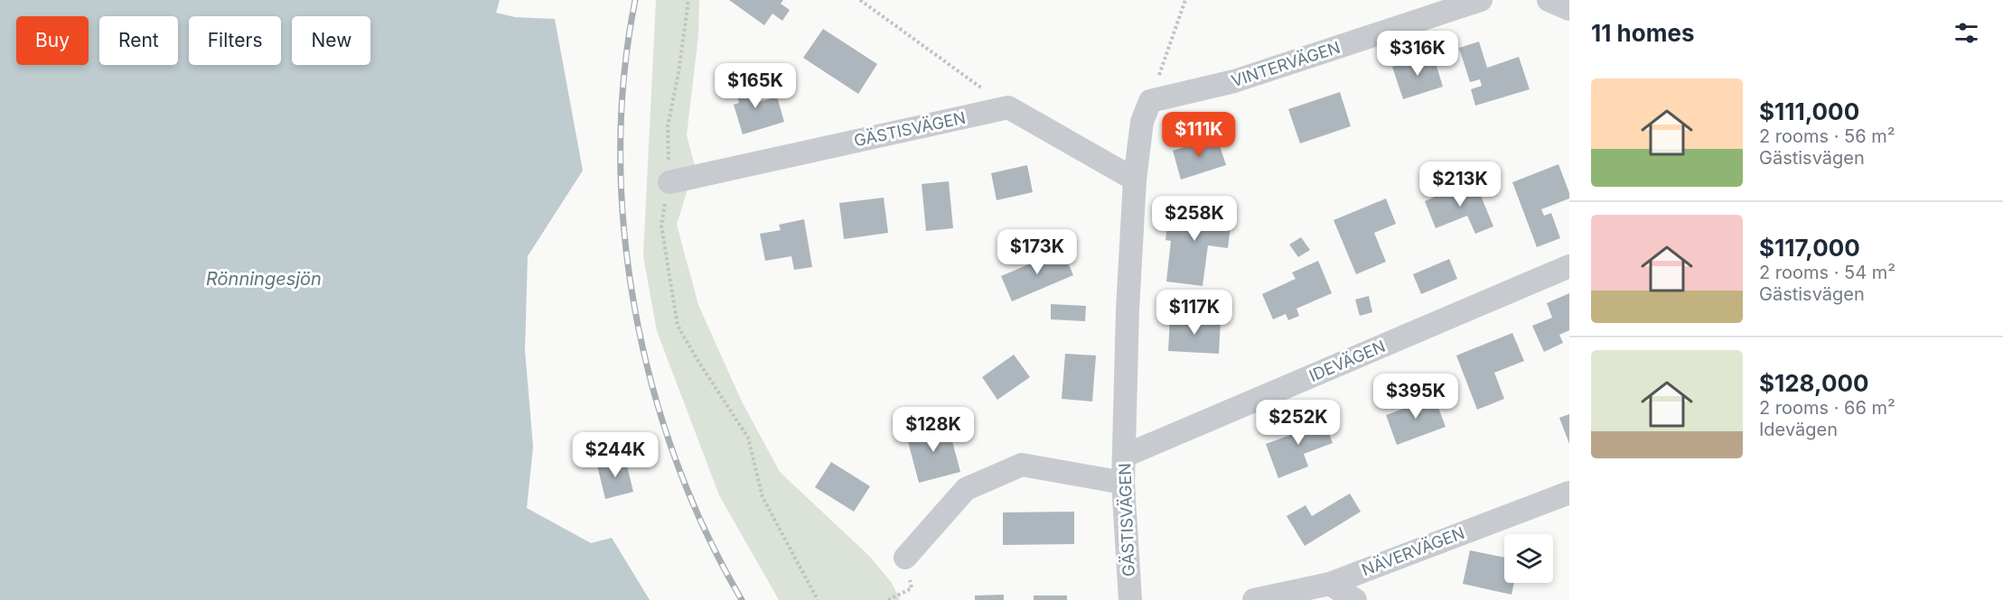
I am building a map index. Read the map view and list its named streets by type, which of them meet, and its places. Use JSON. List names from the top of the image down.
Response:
{
  "streets": {
    "street": [
      "VINTERVÄGEN",
      "GÄSTISVÄGEN",
      "IDEVÄGEN",
      "NÄVERVÄGEN"
    ]
  },
  "crossings": [
    ["VINTERVÄGEN", "GÄSTISVÄGEN"],
    ["GÄSTISVÄGEN", "IDEVÄGEN"]
  ],
  "water": ["Rönningesjön"],
  "page": {
    "heading": "11 homes",
    "chip": [
      "Buy",
      "Rent",
      "Filters",
      "New"
    ],
    "price": [
      "$316K",
      "$165K",
      "$111K",
      "$213K",
      "$258K",
      "$173K",
      "$117K",
      "$395K",
      "$252K",
      "$128K",
      "$244K"
    ],
    "list": [
      {
        "name": "$111,000",
        "note": "2 rooms · 56 m² · Gästisvägen"
      },
      {
        "name": "$117,000",
        "note": "2 rooms · 54 m² · Gästisvägen"
      },
      {
        "name": "$128,000",
        "note": "2 rooms · 66 m² · Idevägen"
      }
    ]
  }
}
